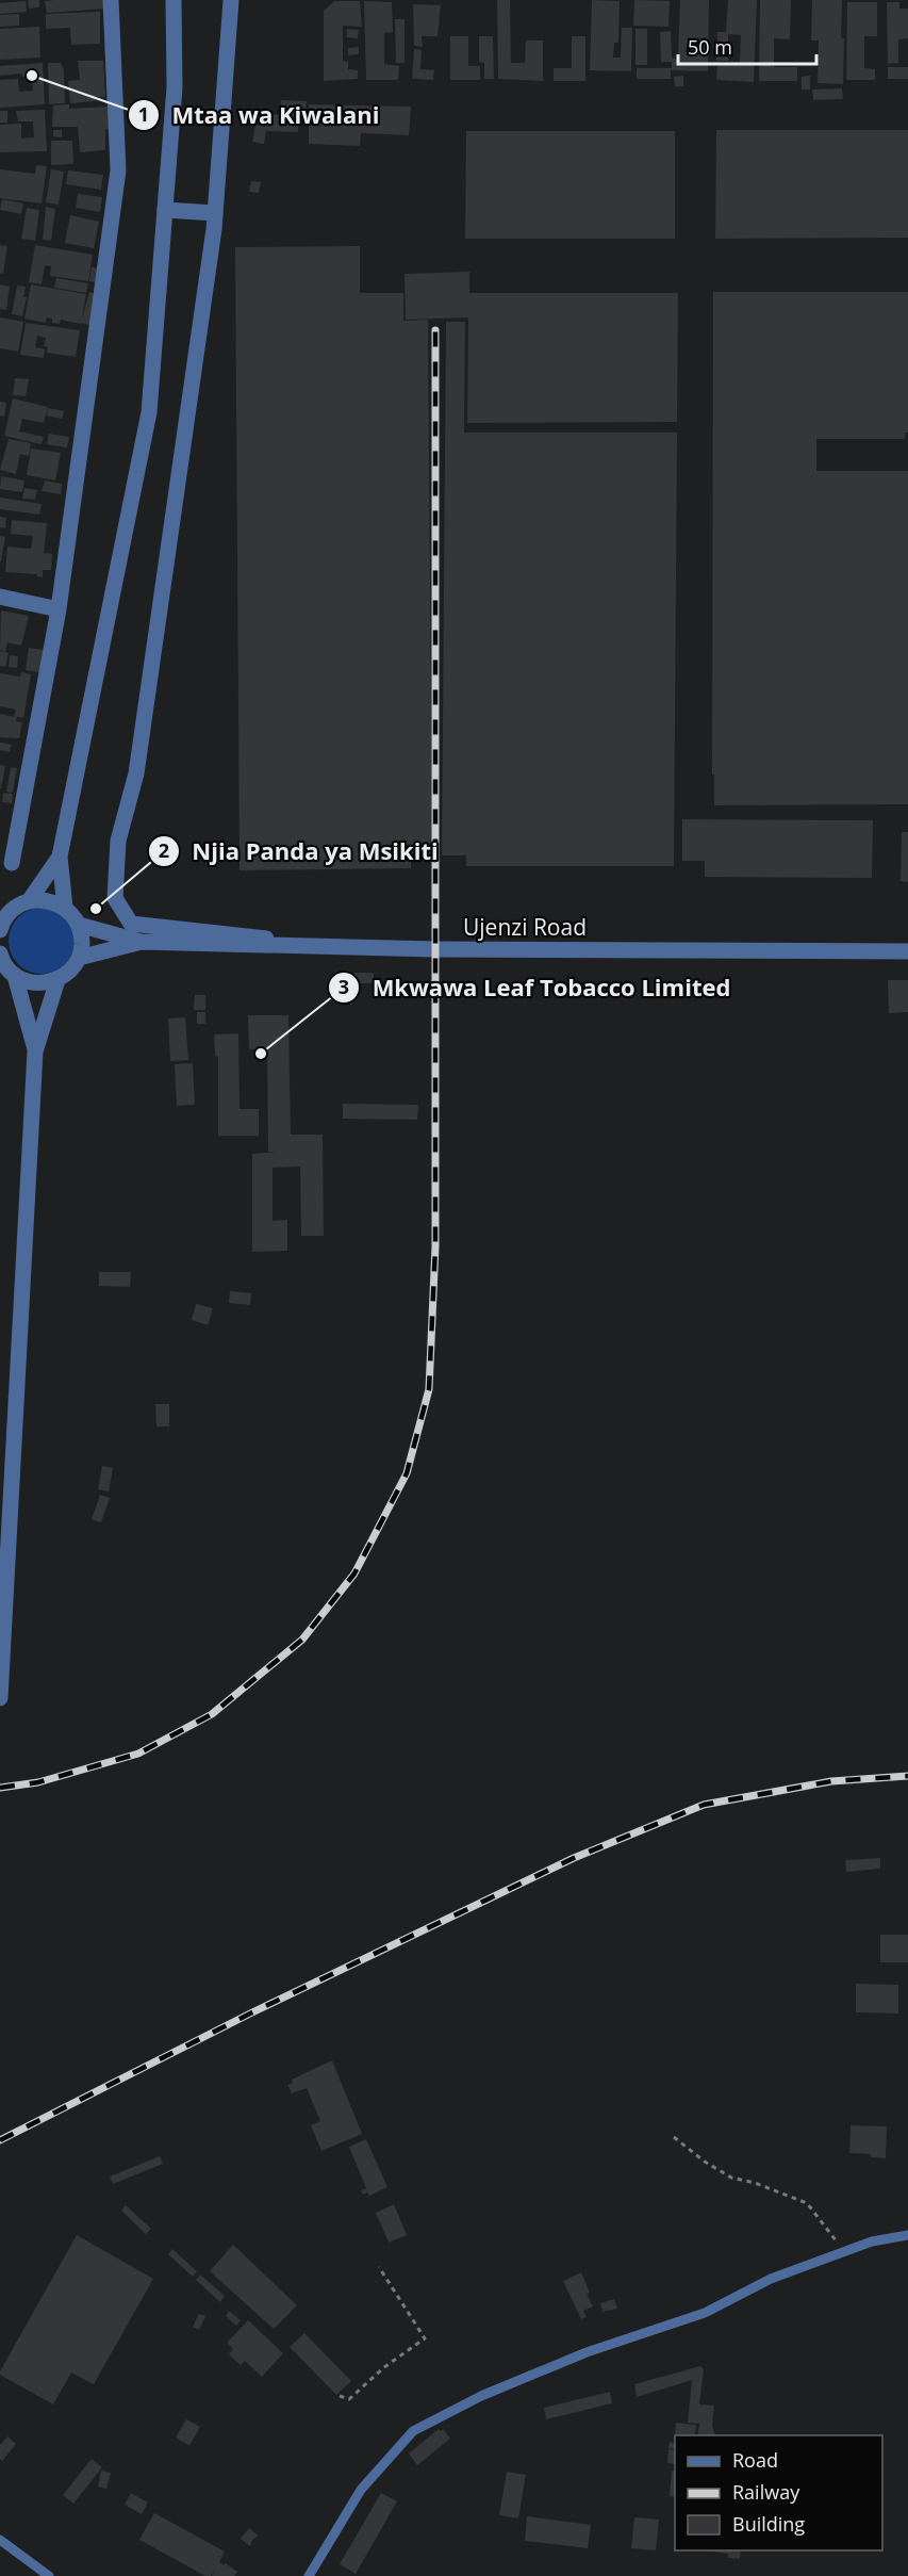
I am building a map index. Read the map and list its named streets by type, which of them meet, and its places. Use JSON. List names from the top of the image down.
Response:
{
  "streets": {
    "street": ["Ujenzi Road"]
  },
  "places": ["Mtaa wa Kiwalani", "Njia Panda ya Msikiti", "Mkwawa Leaf Tobacco Limited"],
  "legend": ["Road", "Railway", "Building"],
  "scale_bar": "50 m"
}
